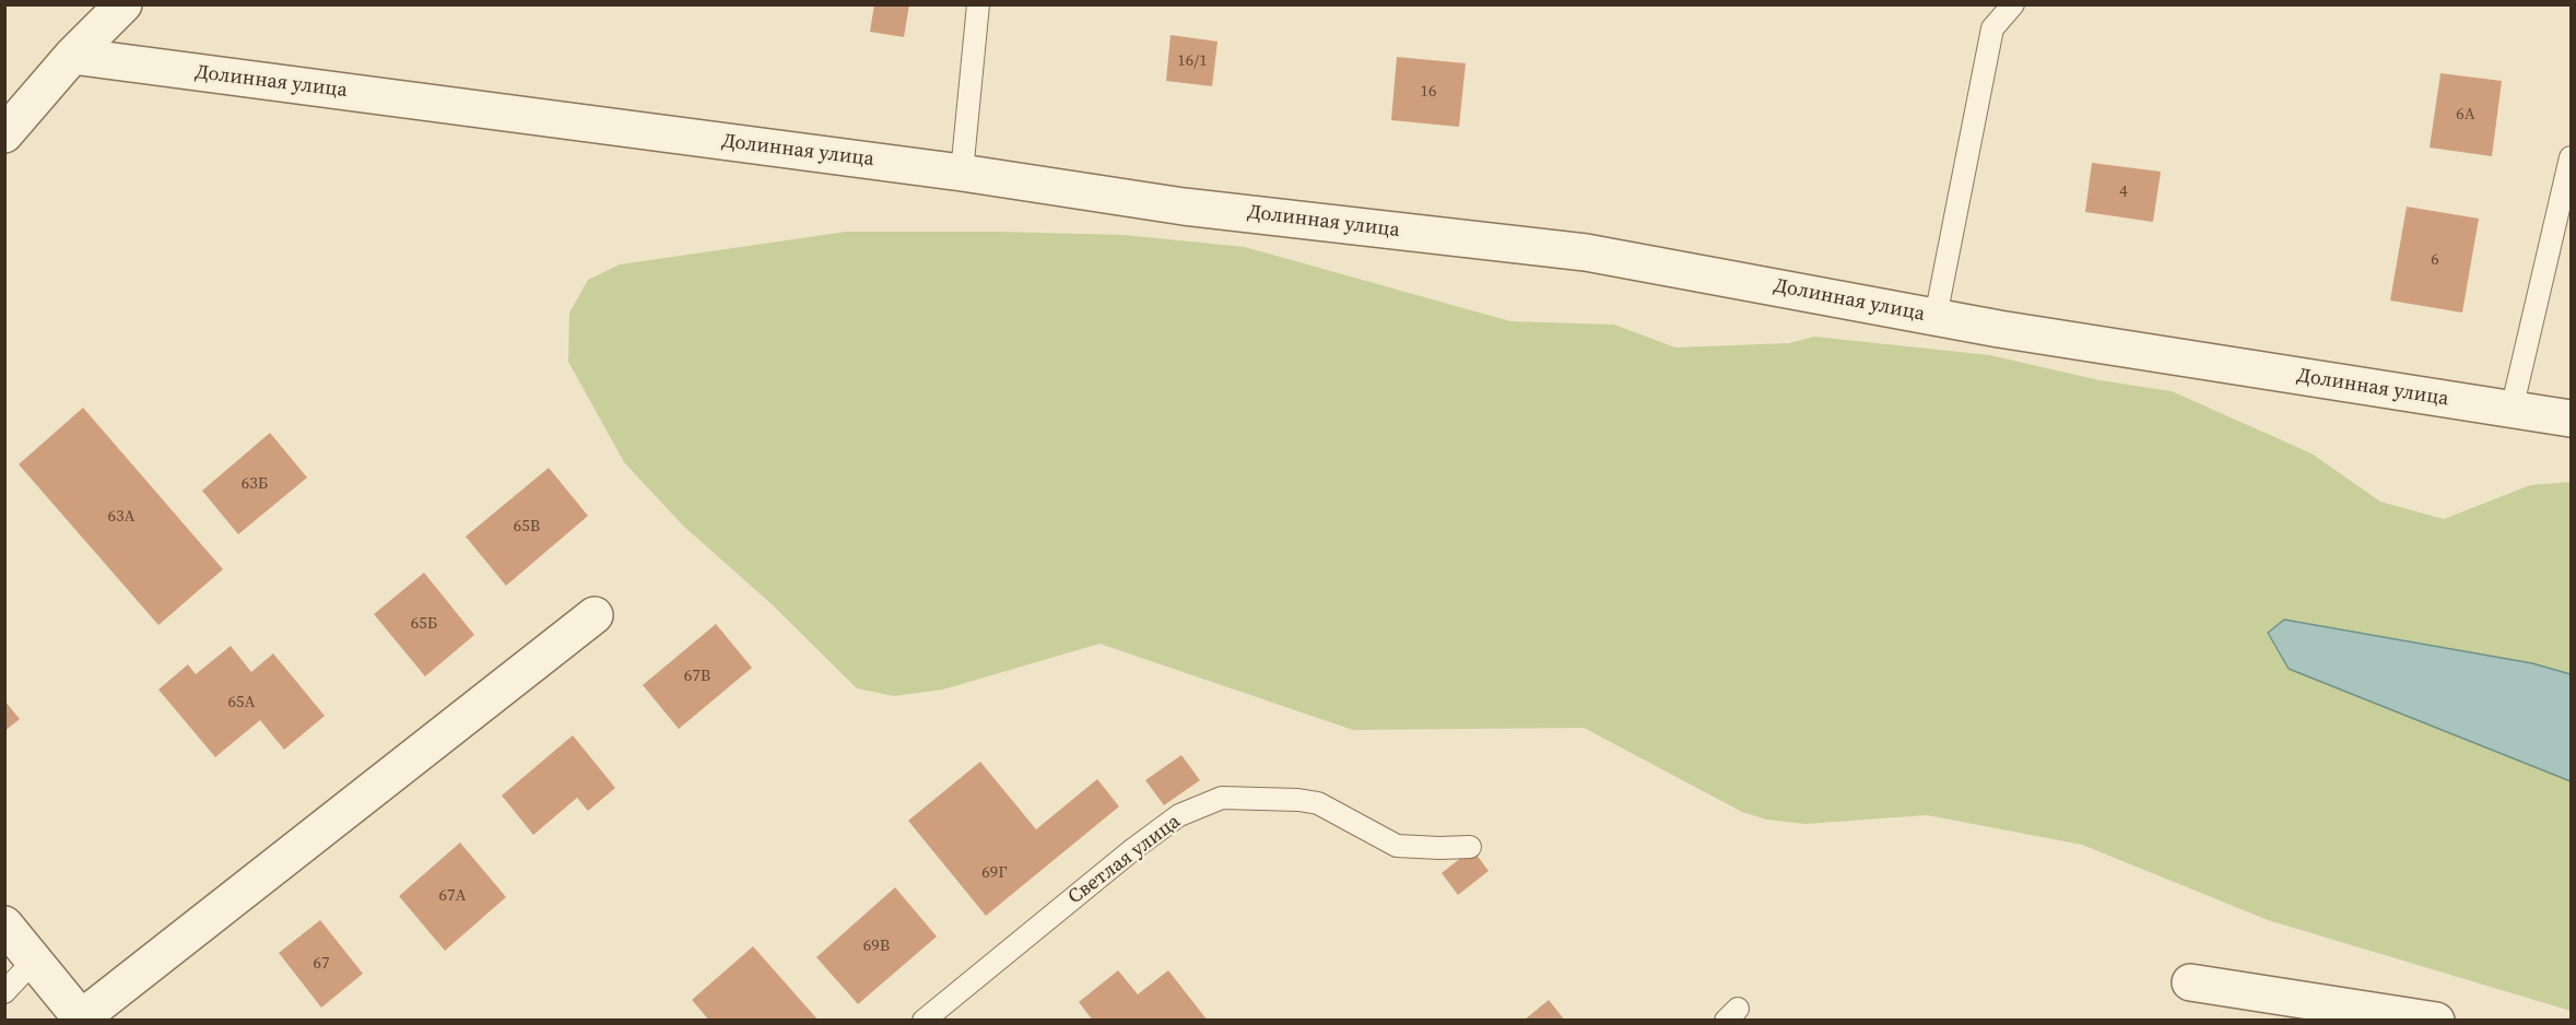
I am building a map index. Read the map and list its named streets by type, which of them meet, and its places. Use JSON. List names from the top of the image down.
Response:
{
  "streets": {
    "street": ["Долинная улица"],
    "lane": ["Светлая улица"]
  },
  "house_numbers": [
    "16/1",
    "16",
    "6А",
    "4",
    "6",
    "63Б",
    "63А",
    "65В",
    "65Б",
    "67В",
    "65А",
    "69Г",
    "67А",
    "69В",
    "67"
  ]
}
